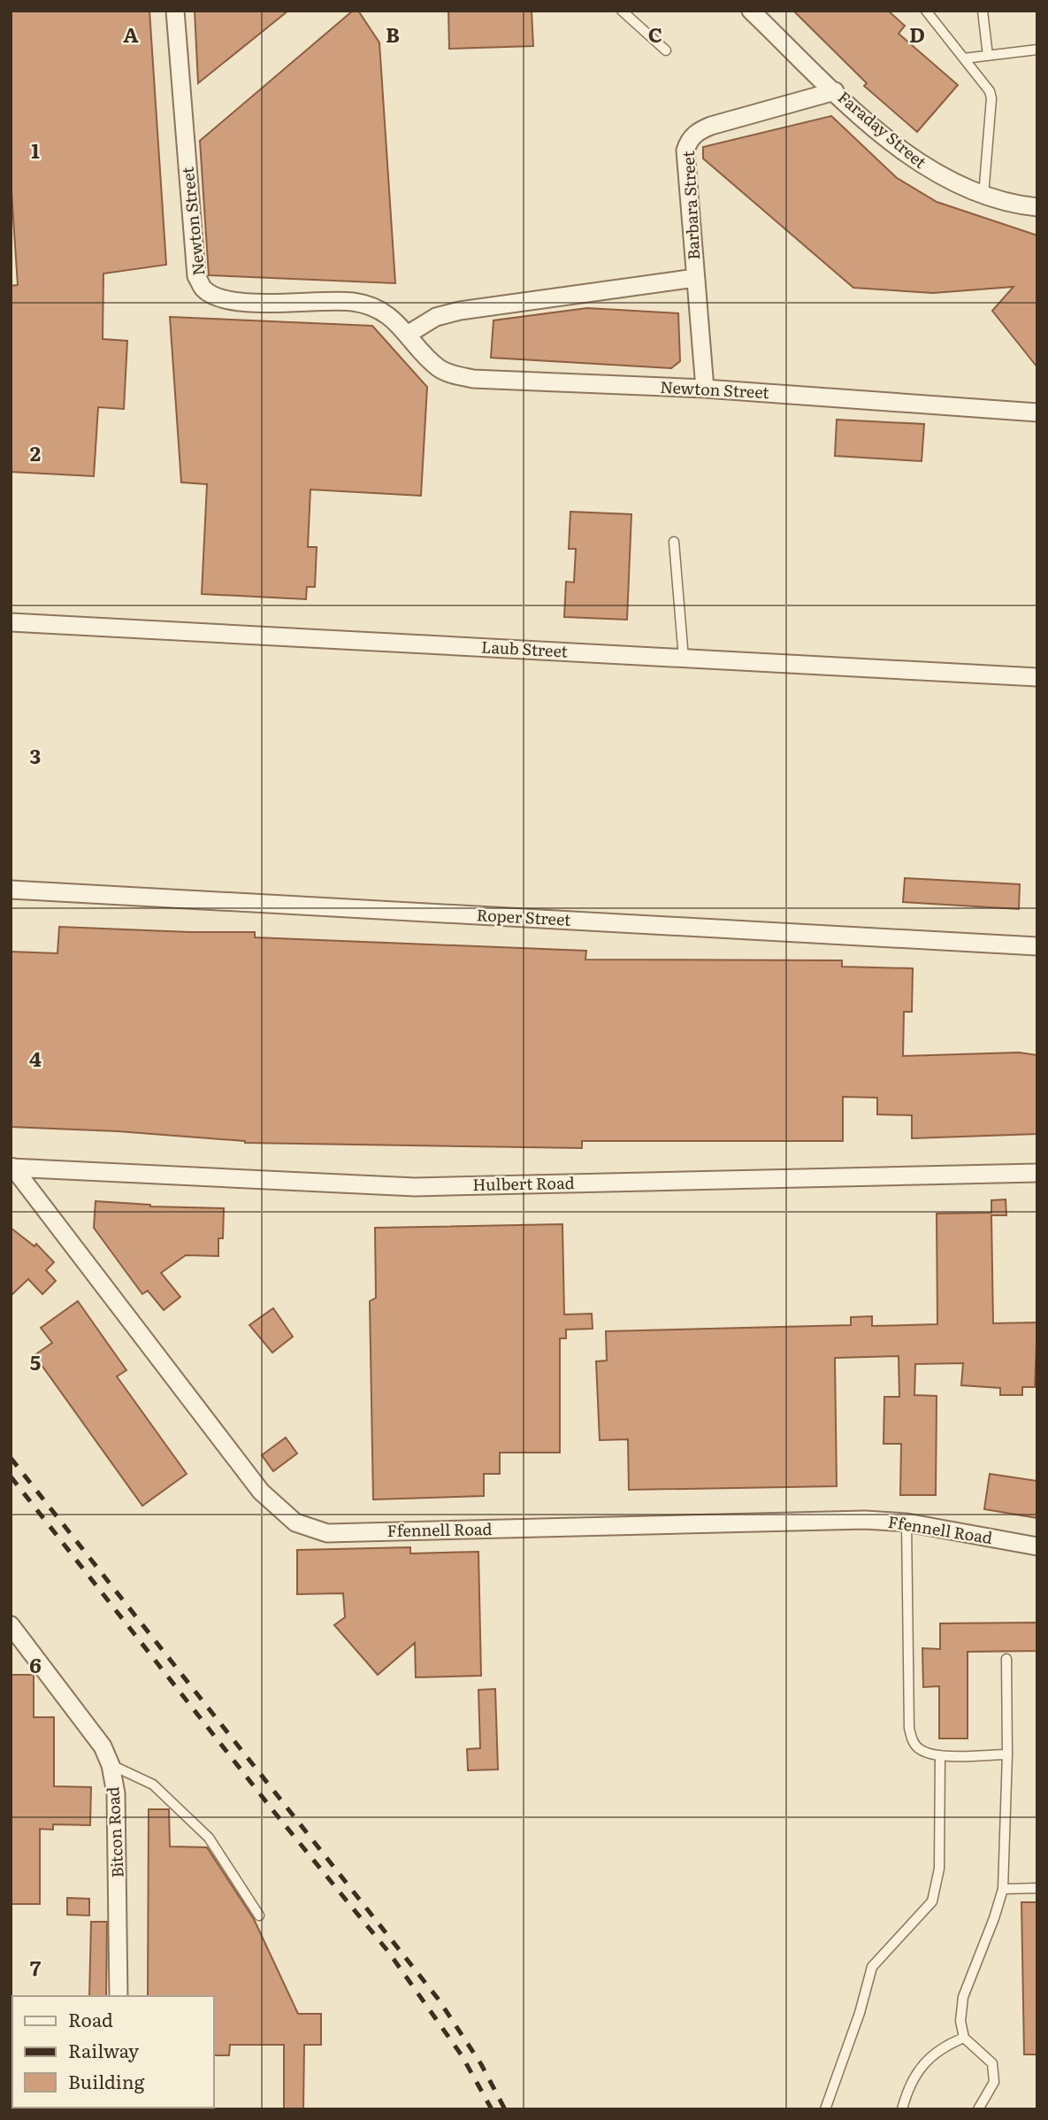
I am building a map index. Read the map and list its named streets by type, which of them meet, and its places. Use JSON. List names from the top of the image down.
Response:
{
  "streets": {
    "street": [
      "Faraday Street",
      "Barbara Street",
      "Newton Street",
      "Laub Street",
      "Roper Street",
      "Hulbert Road",
      "Ffennell Road",
      "Bitcon Road"
    ]
  },
  "crossings": [
    ["Faraday Street", "Barbara Street"],
    ["Barbara Street", "Newton Street"],
    ["Hulbert Road", "Ffennell Road"]
  ],
  "legend": ["Road", "Railway", "Building"],
  "grid": {
    "columns": [
      "A",
      "B",
      "C",
      "D"
    ],
    "rows": [
      "1",
      "2",
      "3",
      "4",
      "5",
      "6",
      "7"
    ]
  }
}
